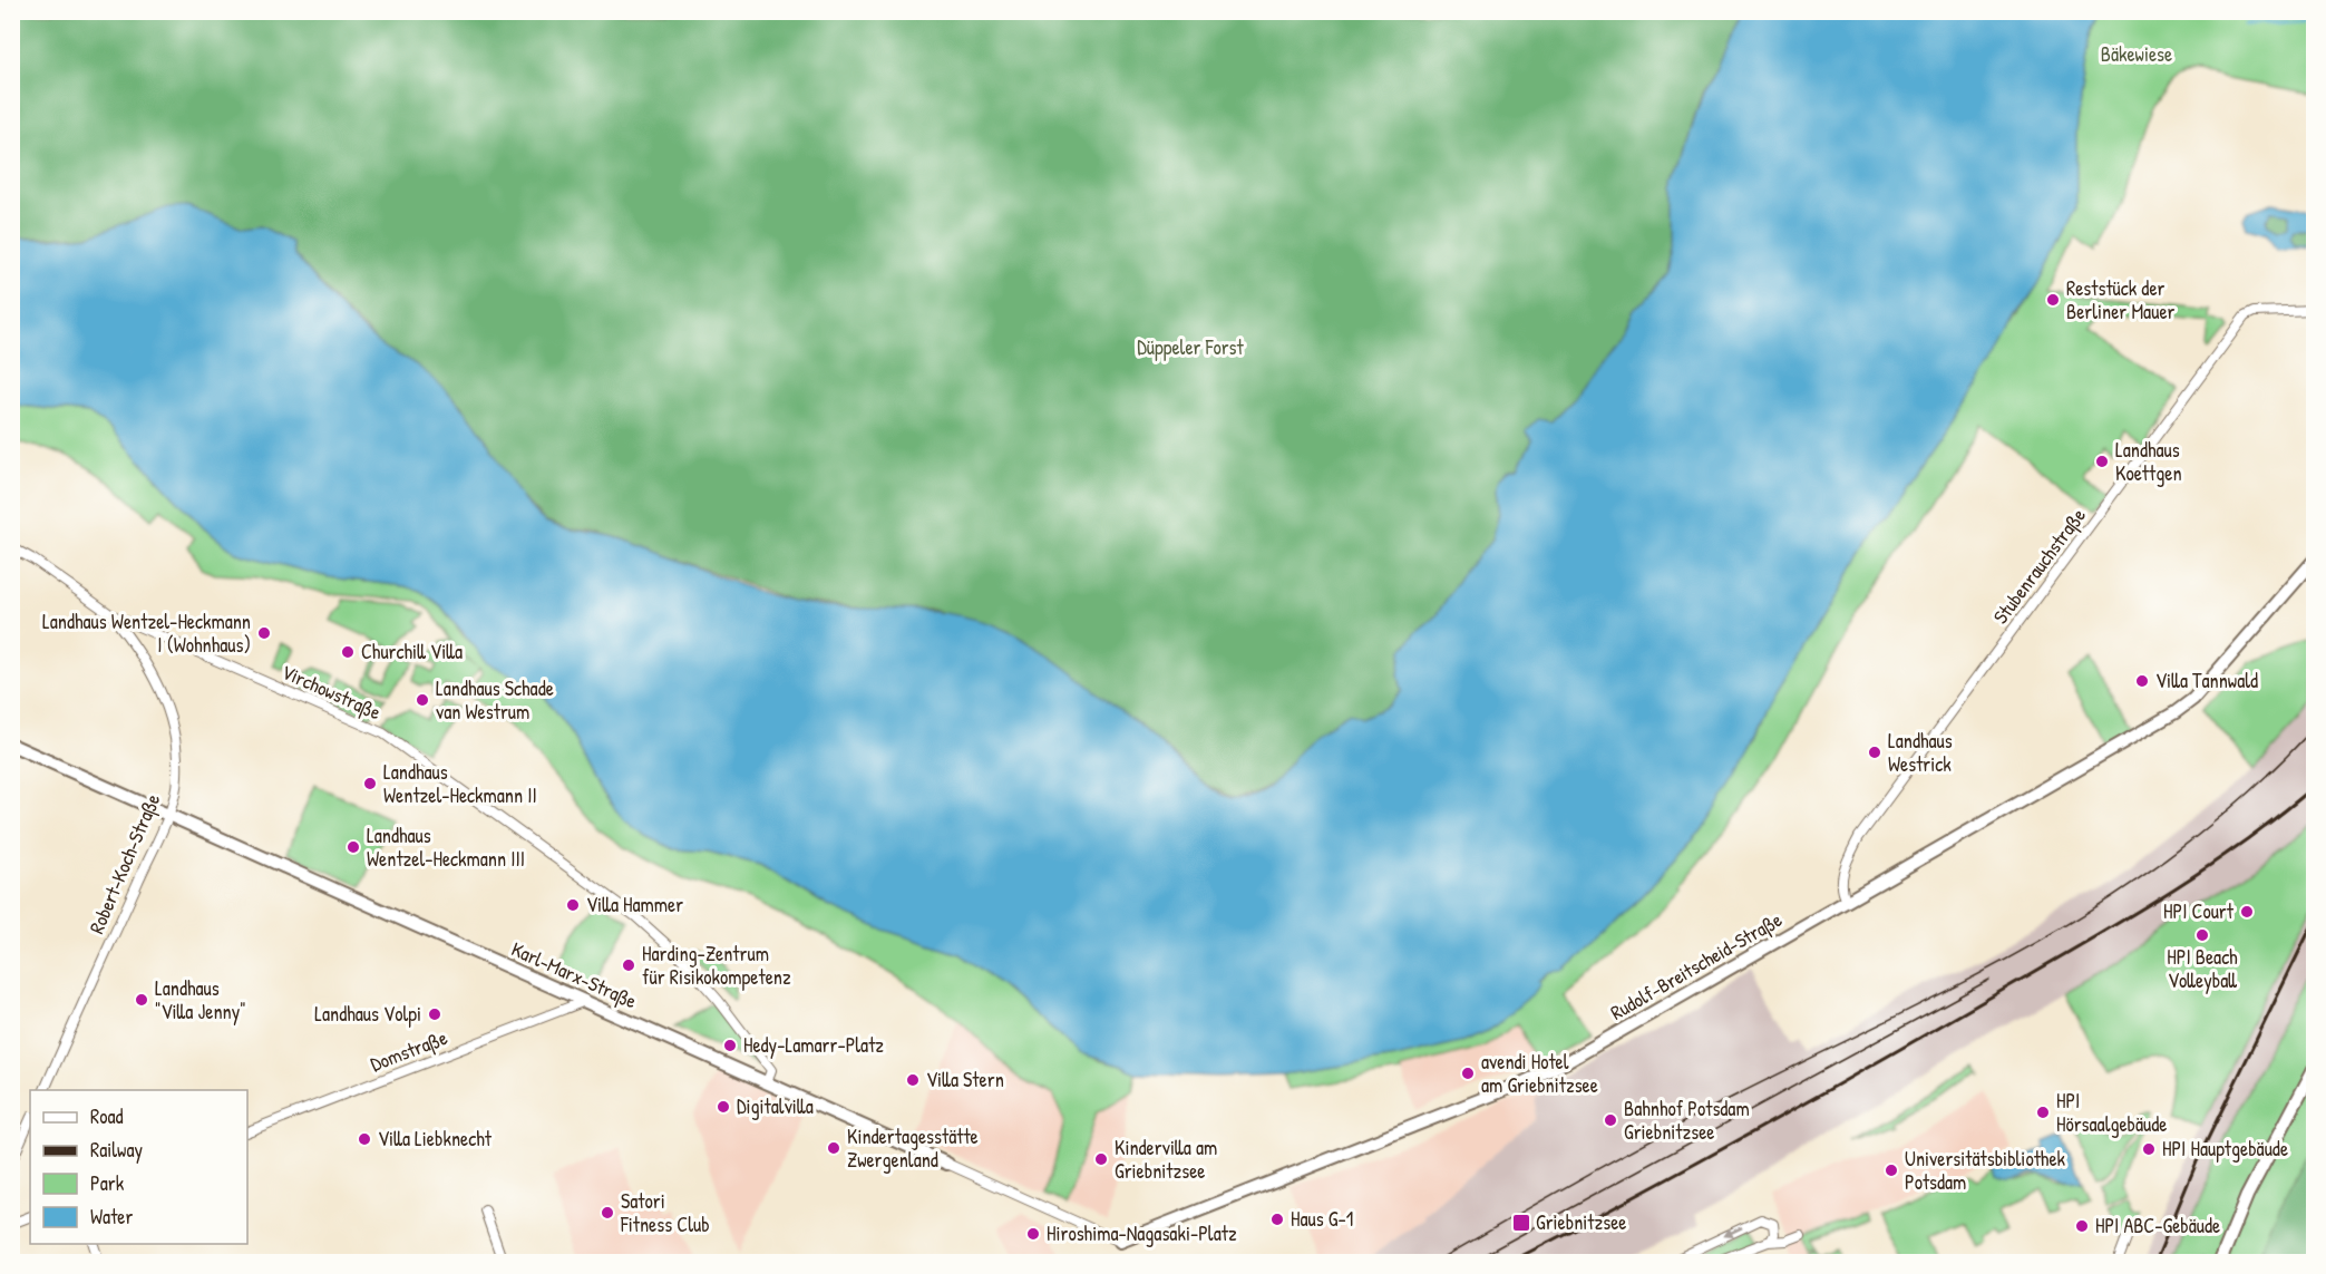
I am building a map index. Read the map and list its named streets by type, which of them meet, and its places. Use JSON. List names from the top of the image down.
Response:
{
  "streets": {
    "street": [
      "Stubenrauchstraße",
      "Virchowstraße",
      "Robert-Koch-Straße",
      "Rudolf-Breitscheid-Straße",
      "Karl-Marx-Straße",
      "Domstraße"
    ]
  },
  "crossings": [
    ["Stubenrauchstraße", "Rudolf-Breitscheid-Straße"],
    ["Virchowstraße", "Robert-Koch-Straße"],
    ["Virchowstraße", "Karl-Marx-Straße"],
    ["Robert-Koch-Straße", "Karl-Marx-Straße"],
    ["Rudolf-Breitscheid-Straße", "Karl-Marx-Straße"],
    ["Karl-Marx-Straße", "Domstraße"]
  ],
  "parks": ["Bäkewiese", "Düppeler Forst"],
  "places": {
    "other": [
      "Reststück der Berliner Mauer",
      "Landhaus Koettgen",
      "Landhaus Wentzel-Heckmann I (Wohnhaus)",
      "Churchill Villa",
      "Villa Tannwald",
      "Landhaus Schade van Westrum",
      "Landhaus Westrick",
      "Landhaus Wentzel-Heckmann II",
      "Landhaus Wentzel-Heckmann III",
      "Villa Hammer",
      "HPI Court",
      "HPI Beach Volleyball",
      "Harding-Zentrum für Risikokompetenz",
      "Landhaus \"Villa Jenny\"",
      "Landhaus Volpi",
      "Hedy-Lamarr-Platz",
      "avendi Hotel am Griebnitzsee",
      "Villa Stern",
      "Digitalvilla",
      "HPI Hörsaalgebäude",
      "Bahnhof Potsdam Griebnitzsee",
      "Villa Liebknecht",
      "Kindertagesstätte Zwergenland",
      "HPI Hauptgebäude",
      "Kindervilla am Griebnitzsee",
      "Universitätsbibliothek Potsdam",
      "Satori Fitness Club",
      "Haus G-1",
      "HPI ABC-Gebäude",
      "Hiroshima-Nagasaki-Platz"
    ],
    "transit": ["Griebnitzsee"]
  },
  "legend": [
    "Road",
    "Railway",
    "Park",
    "Water"
  ]
}
